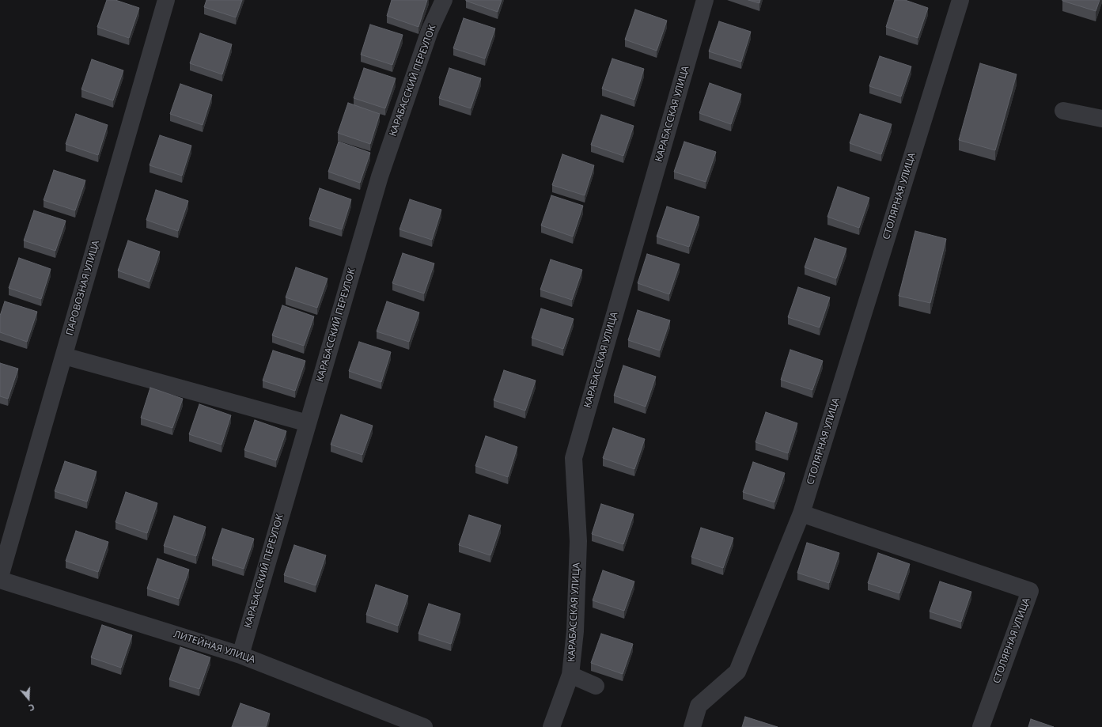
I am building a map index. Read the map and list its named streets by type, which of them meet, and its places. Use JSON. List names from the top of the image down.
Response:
{
  "streets": {
    "street": [
      "КАРАБАССКИЙ ПЕРЕУЛОК",
      "КАРАБАССКАЯ УЛИЦА",
      "СТОЛЯРНАЯ УЛИЦА",
      "ПАРОВОЗНАЯ УЛИЦА",
      "ЛИТЕЙНАЯ УЛИЦА"
    ]
  },
  "crossings": [
    ["КАРАБАССКИЙ ПЕРЕУЛОК", "ЛИТЕЙНАЯ УЛИЦА"]
  ],
  "north": "bottom"
}
